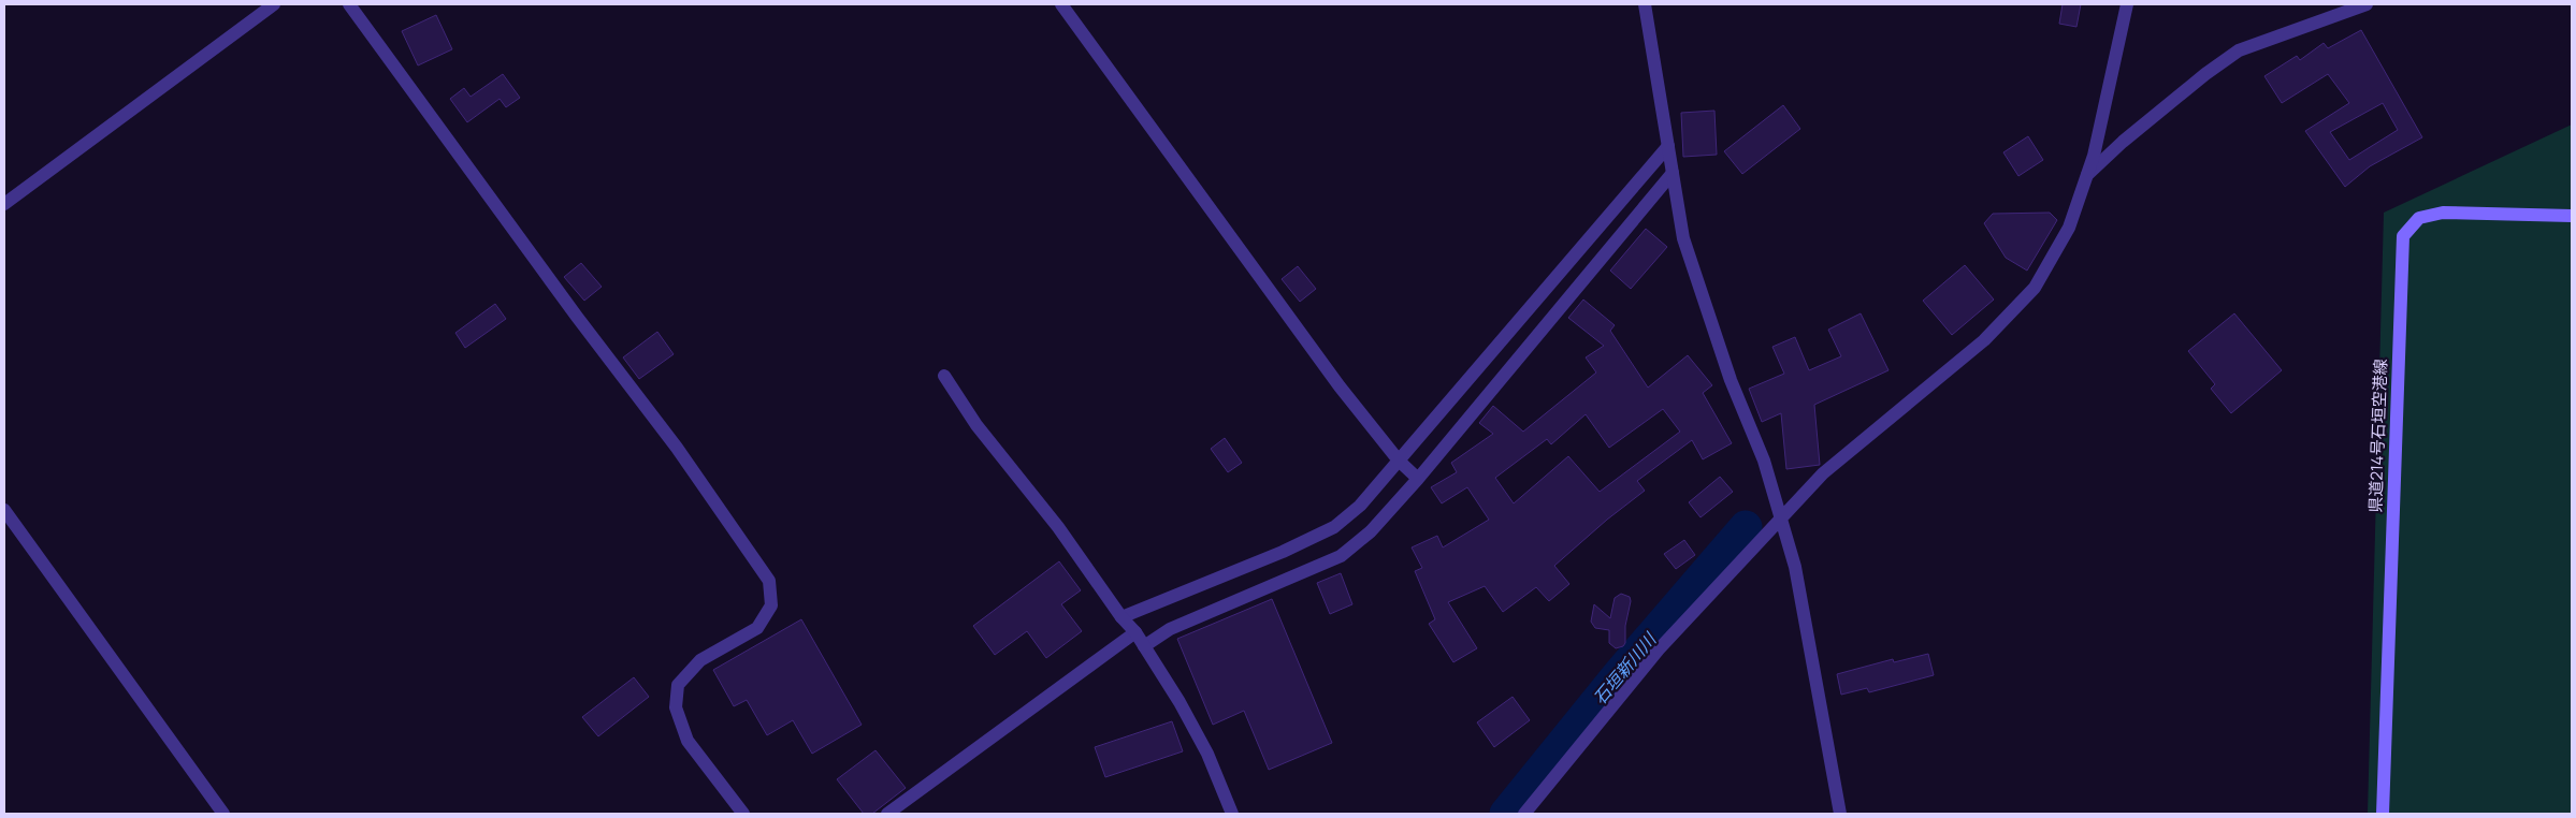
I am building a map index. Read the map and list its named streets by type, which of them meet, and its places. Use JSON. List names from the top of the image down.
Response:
{
  "streets": {
    "main road": ["県道214号石垣空港線"]
  },
  "water": ["石垣新川川"]
}
